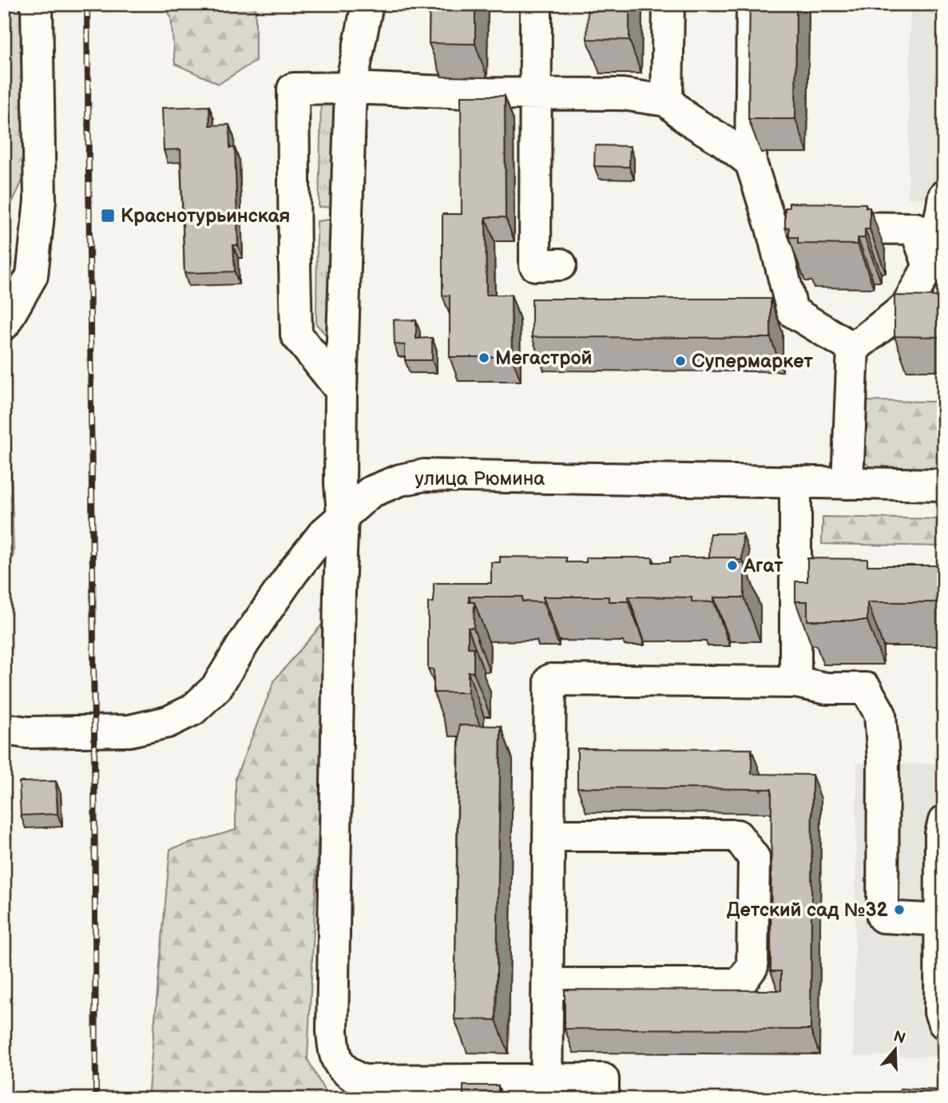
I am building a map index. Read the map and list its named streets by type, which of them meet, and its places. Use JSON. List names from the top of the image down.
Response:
{
  "streets": {
    "main road": ["улица Рюмина"]
  },
  "places": {
    "transit": ["Краснотурьинская"],
    "other": [
      "Мегастрой",
      "Супермаркет",
      "Агат",
      "Детский сад №32"
    ]
  },
  "north": "top"
}
